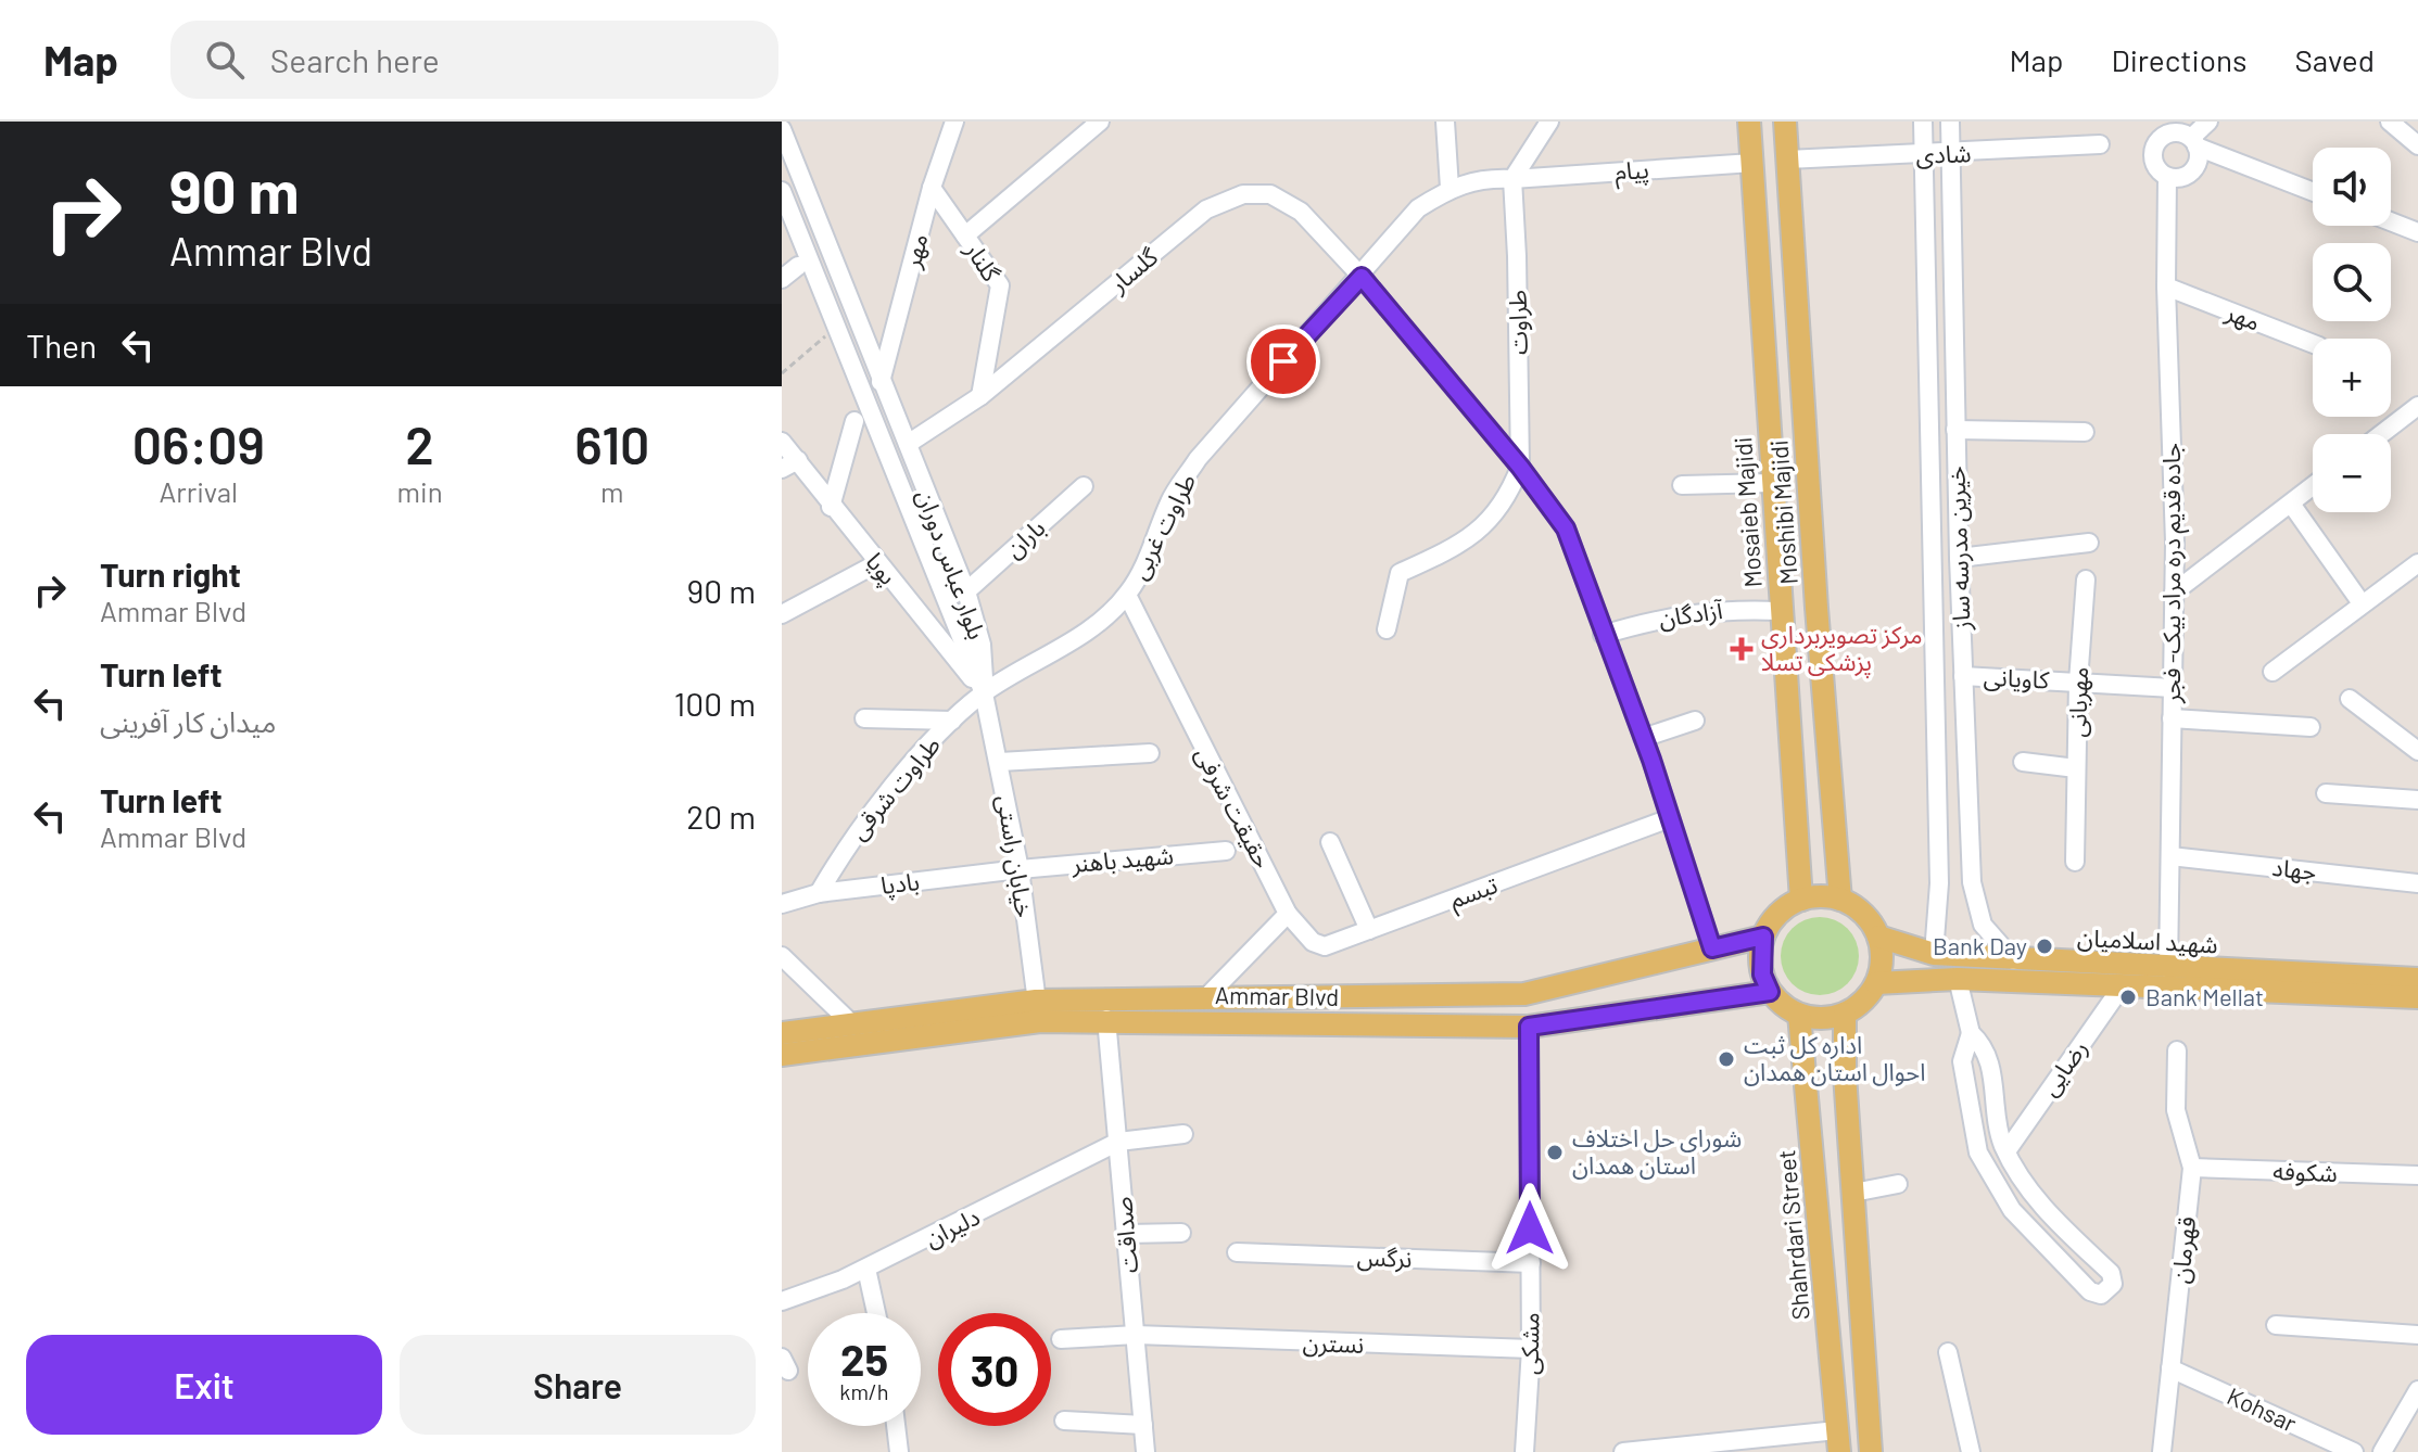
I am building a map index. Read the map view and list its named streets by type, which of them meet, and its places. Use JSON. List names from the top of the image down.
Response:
{
  "streets": {
    "main road": [
      "Mosaieb Majidi",
      "Moshibi Majidi",
      "شهید اسلامیان",
      "Ammar Blvd",
      "Shahrdari Street"
    ],
    "street": [
      "شادی",
      "پیام",
      "مهر",
      "گلنار",
      "گلسار",
      "طراوت",
      "طراوت غربی",
      "باران",
      "خیرین مدرسه ساز",
      "بلوار عباس دوران",
      "پویا",
      "جاده قدیم دره مراد بیک- فجر",
      "آزادگان",
      "کاویانی",
      "مهربانی",
      "طراوت شرقی",
      "حقیقت شرفی",
      "خیابان راستی",
      "شهید باهنر",
      "جهاد",
      "بادپا",
      "تبسم",
      "رضایی",
      "شکوفه",
      "دلیران",
      "صداقت",
      "قهرمان",
      "نرگس",
      "نسترن",
      "مشکی",
      "Kohsar"
    ]
  },
  "crossings": [
    ["شادی", "Moshibi Majidi"],
    ["شادی", "خیرین مدرسه ساز"],
    ["پیام", "طراوت"],
    ["پیام", "Mosaieb Majidi"],
    ["پیام", "طراوت غربی"],
    ["مهر", "گلنار"],
    ["مهر", "بلوار عباس دوران"],
    ["مهر", "جاده قدیم دره مراد بیک- فجر"],
    ["گلنار", "گلسار"],
    ["گلسار", "طراوت"],
    ["گلسار", "طراوت غربی"],
    ["گلسار", "بلوار عباس دوران"],
    ["گلسار", "آزادگان"],
    ["گلسار", "تبسم"],
    ["گلسار", "Ammar Blvd"],
    ["طراوت", "طراوت غربی"],
    ["Mosaieb Majidi", "Moshibi Majidi"],
    ["Mosaieb Majidi", "آزادگان"],
    ["Mosaieb Majidi", "شهید اسلامیان"],
    ["Mosaieb Majidi", "Ammar Blvd"],
    ["Mosaieb Majidi", "Shahrdari Street"],
    ["Moshibi Majidi", "شهید اسلامیان"],
    ["Moshibi Majidi", "Ammar Blvd"],
    ["Moshibi Majidi", "Shahrdari Street"],
    ["طراوت غربی", "بلوار عباس دوران"],
    ["طراوت غربی", "پویا"],
    ["طراوت غربی", "طراوت شرقی"],
    ["طراوت غربی", "حقیقت شرفی"],
    ["طراوت غربی", "خیابان راستی"],
    ["باران", "بلوار عباس دوران"],
    ["خیرین مدرسه ساز", "کاویانی"],
    ["خیرین مدرسه ساز", "شهید اسلامیان"],
    ["بلوار عباس دوران", "پویا"],
    ["بلوار عباس دوران", "طراوت شرقی"],
    ["بلوار عباس دوران", "خیابان راستی"],
    ["پویا", "طراوت شرقی"],
    ["پویا", "خیابان راستی"],
    ["جاده قدیم دره مراد بیک- فجر", "کاویانی"],
    ["جاده قدیم دره مراد بیک- فجر", "جهاد"],
    ["جاده قدیم دره مراد بیک- فجر", "شهید اسلامیان"],
    ["کاویانی", "مهربانی"],
    ["طراوت شرقی", "خیابان راستی"],
    ["طراوت شرقی", "بادپا"],
    ["حقیقت شرفی", "تبسم"],
    ["خیابان راستی", "شهید باهنر"],
    ["خیابان راستی", "بادپا"],
    ["خیابان راستی", "Ammar Blvd"],
    ["شهید باهنر", "بادپا"],
    ["شهید اسلامیان", "Ammar Blvd"],
    ["شهید اسلامیان", "رضایی"],
    ["شهید اسلامیان", "Shahrdari Street"],
    ["Ammar Blvd", "صداقت"],
    ["Ammar Blvd", "Shahrdari Street"],
    ["Ammar Blvd", "مشکی"],
    ["شکوفه", "قهرمان"],
    ["دلیران", "صداقت"],
    ["صداقت", "نسترن"],
    ["قهرمان", "Kohsar"],
    ["نرگس", "مشکی"],
    ["نسترن", "مشکی"]
  ],
  "places": {
    "health": ["مرکز تصویربرداری پزشکی تسلا"],
    "other": [
      "Bank Day",
      "Bank Mellat",
      "اداره کل ثبت احوال استان همدان",
      "شوراى حل اختلاف استان همدان"
    ]
  },
  "page": {
    "header": "Map",
    "search": "Search here",
    "nav": ["Map", "Directions", "Saved"],
    "turn": ["90 m", "Ammar Blvd"],
    "map_buttons": ["+", "−"],
    "then": "Then",
    "eta": [
      "06:09",
      "Arrival",
      "2",
      "min",
      "610",
      "m"
    ],
    "list": [
      {
        "name": "Turn right",
        "note": "Ammar Blvd",
        "value": "90 m"
      },
      {
        "name": "Turn left",
        "note": "میدان کار آفرینی",
        "value": "100 m"
      },
      {
        "name": "Turn left",
        "note": "Ammar Blvd",
        "value": "20 m"
      }
    ],
    "speed": "25 km/h",
    "limit": "30",
    "buttons": ["Exit", "Share"]
  }
}
